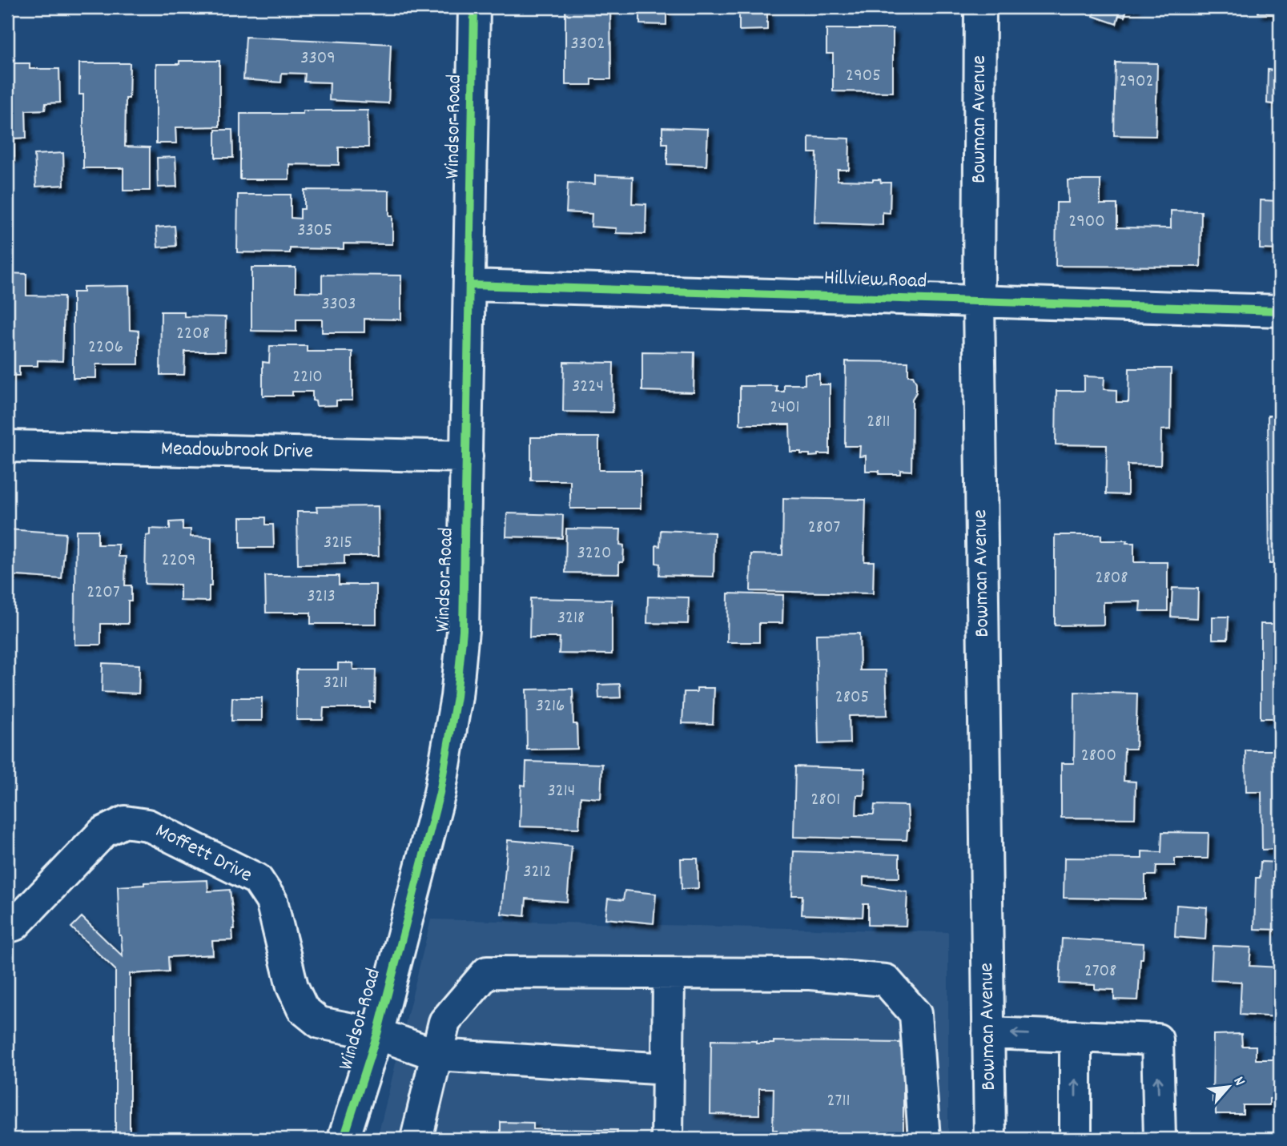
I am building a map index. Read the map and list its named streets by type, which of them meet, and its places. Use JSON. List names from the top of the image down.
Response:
{
  "streets": {
    "street": [
      "Bowman Avenue",
      "Windsor Road",
      "Hillview Road",
      "Meadowbrook Drive",
      "Moffett Drive"
    ]
  },
  "crossings": [
    ["Bowman Avenue", "Hillview Road"],
    ["Windsor Road", "Hillview Road"],
    ["Windsor Road", "Meadowbrook Drive"],
    ["Windsor Road", "Moffett Drive"]
  ],
  "house_numbers": [
    "3302",
    "3309",
    "2905",
    "2902",
    "2900",
    "3305",
    "3303",
    "2208",
    "2206",
    "2210",
    "3224",
    "2401",
    "2811",
    "2807",
    "3215",
    "3220",
    "2209",
    "2808",
    "2207",
    "3213",
    "3218",
    "3211",
    "2805",
    "3216",
    "2800",
    "3214",
    "2801",
    "3212",
    "2708",
    "2711"
  ],
  "north": "top right"
}
